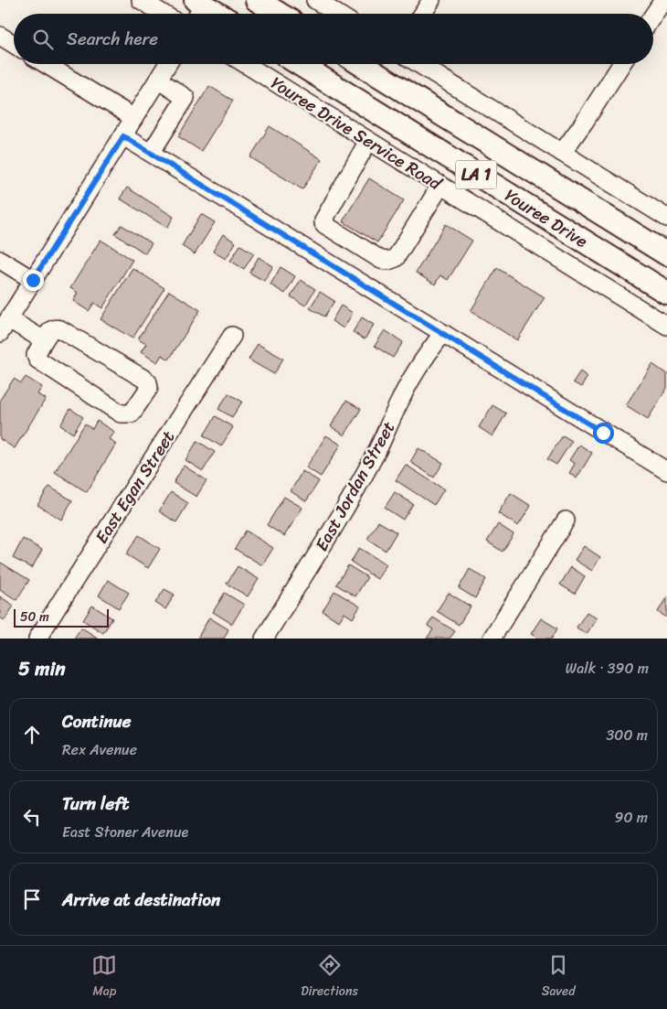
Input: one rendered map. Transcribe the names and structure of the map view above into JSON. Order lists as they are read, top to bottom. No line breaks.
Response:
{"streets":{"main road":["LA 1","Youree Drive"],"street":["Youree Drive Service Road","East Jordan Street","East Egan Street"]},"scale_bar":"50 m","page":{"search":"Search here","scale":"50 m","heading":["5 min","Walk · 390 m"],"list":[["Continue","Rex Avenue","300 m"],["Turn left","East Stoner Avenue","90 m"],"Arrive at destination"],"nav":["Map","Directions","Saved"]}}
